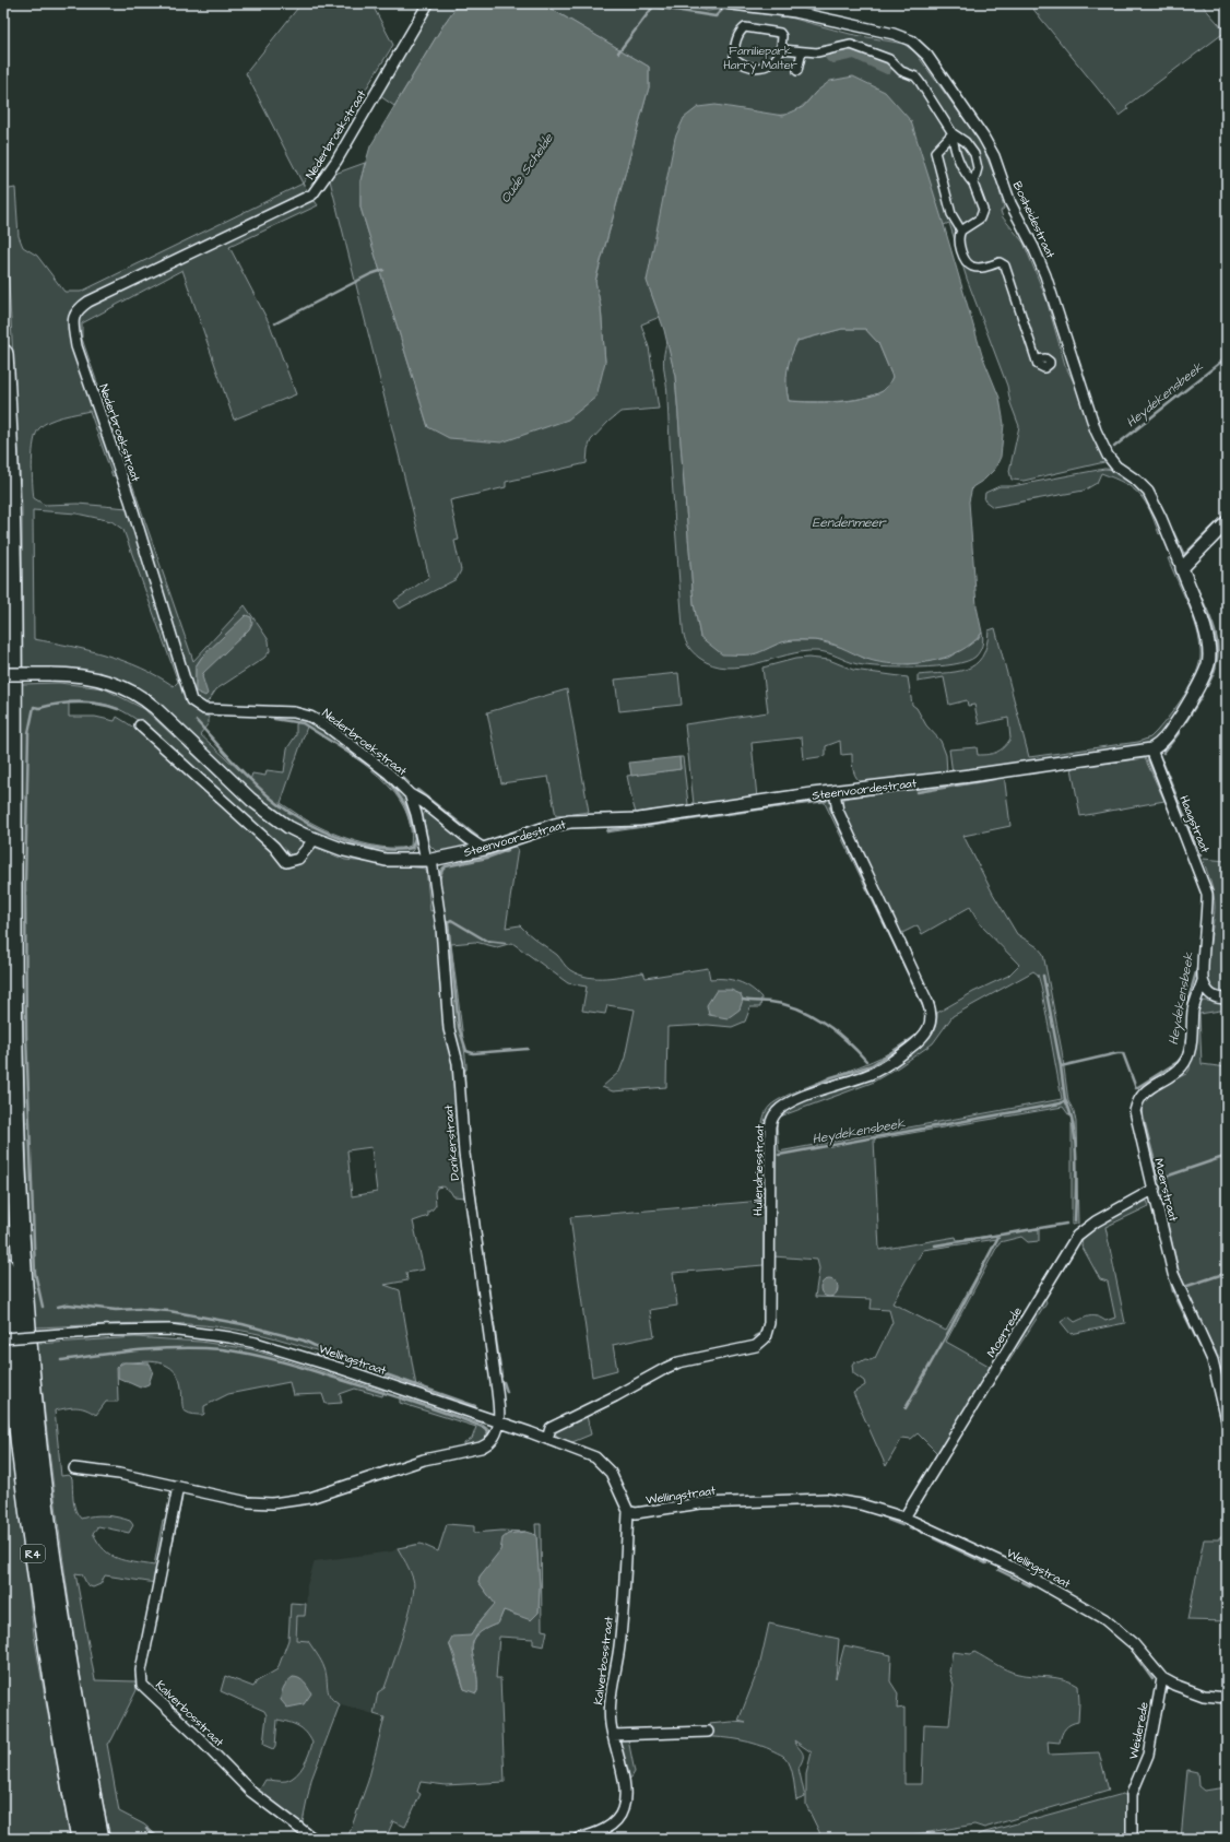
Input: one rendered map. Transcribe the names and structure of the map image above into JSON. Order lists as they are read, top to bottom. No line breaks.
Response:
{"streets":{"highway":["R4"],"street":["Nederbroekstraat","Bosheidestraat","Steenvoordestraat","Haagstraat","Donkerstraat","Hullendriesstraat","Moerstraat","Moerrede","Wellingstraat","Kalverbosstraat","Weiderede"]},"crossings":[["Nederbroekstraat","Steenvoordestraat"],["Nederbroekstraat","Donkerstraat"],["Steenvoordestraat","Haagstraat"],["Steenvoordestraat","Donkerstraat"],["Steenvoordestraat","Hullendriesstraat"],["Haagstraat","Moerstraat"],["Donkerstraat","Wellingstraat"],["Hullendriesstraat","Wellingstraat"],["Moerstraat","Moerrede"],["Moerrede","Wellingstraat"],["Wellingstraat","Kalverbosstraat"],["Wellingstraat","Weiderede"]],"water":["Oude Schelde","Heydekensbeek","Eendenmeer"],"parks":["Familiepark Harry Malter"]}
